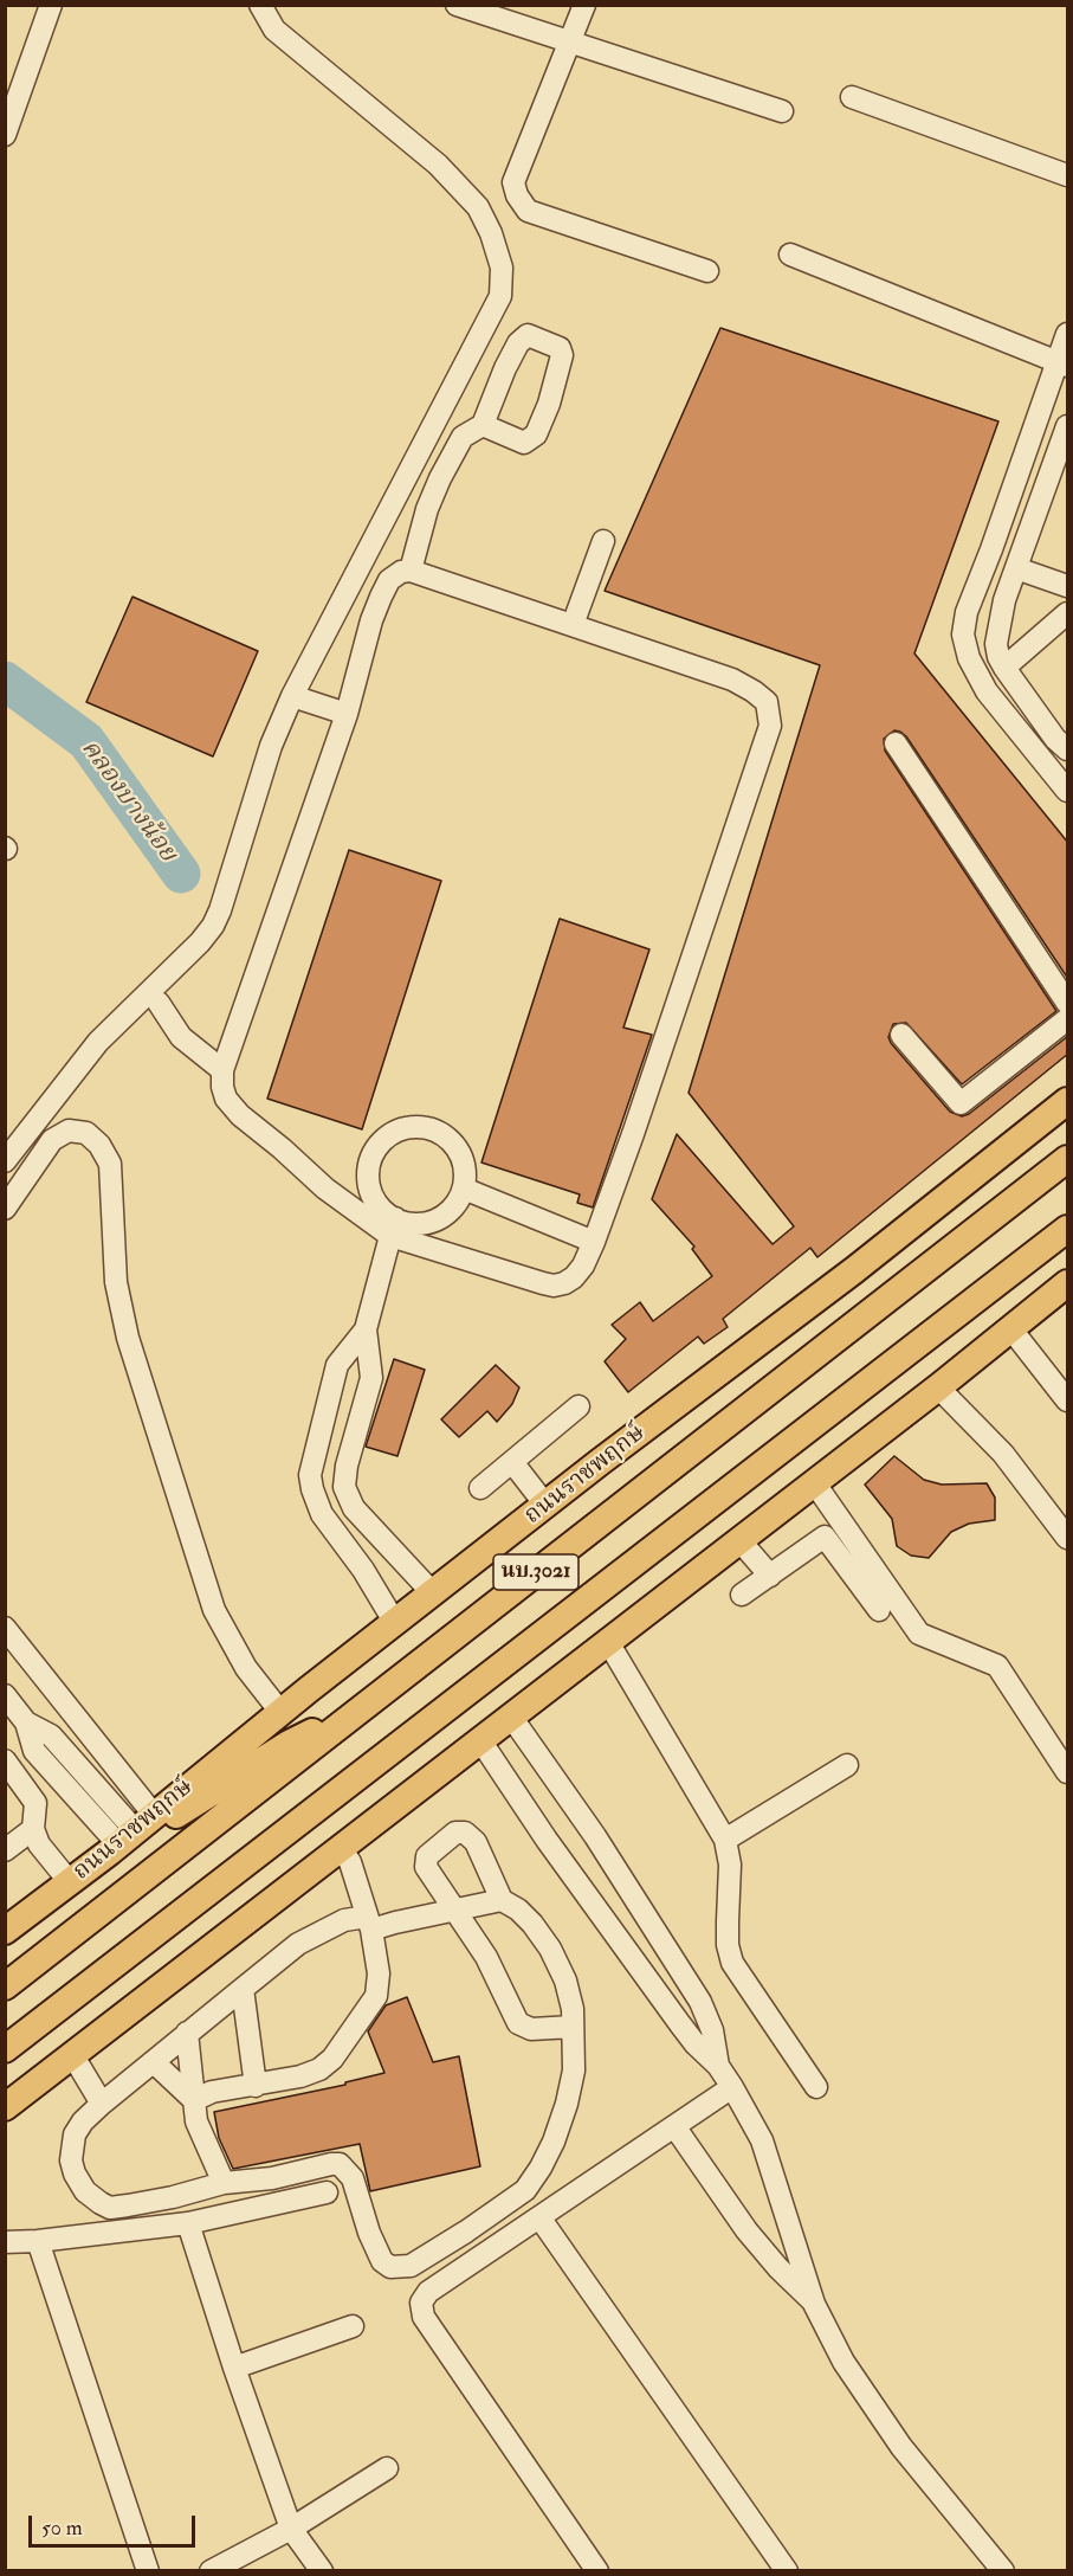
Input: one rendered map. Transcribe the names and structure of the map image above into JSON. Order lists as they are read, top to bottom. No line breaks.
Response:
{"streets":{"main road":["ถนนราชพฤกษ์","นบ.3021"]},"water":["คลองบางน้อย"],"scale_bar":"50 m"}
